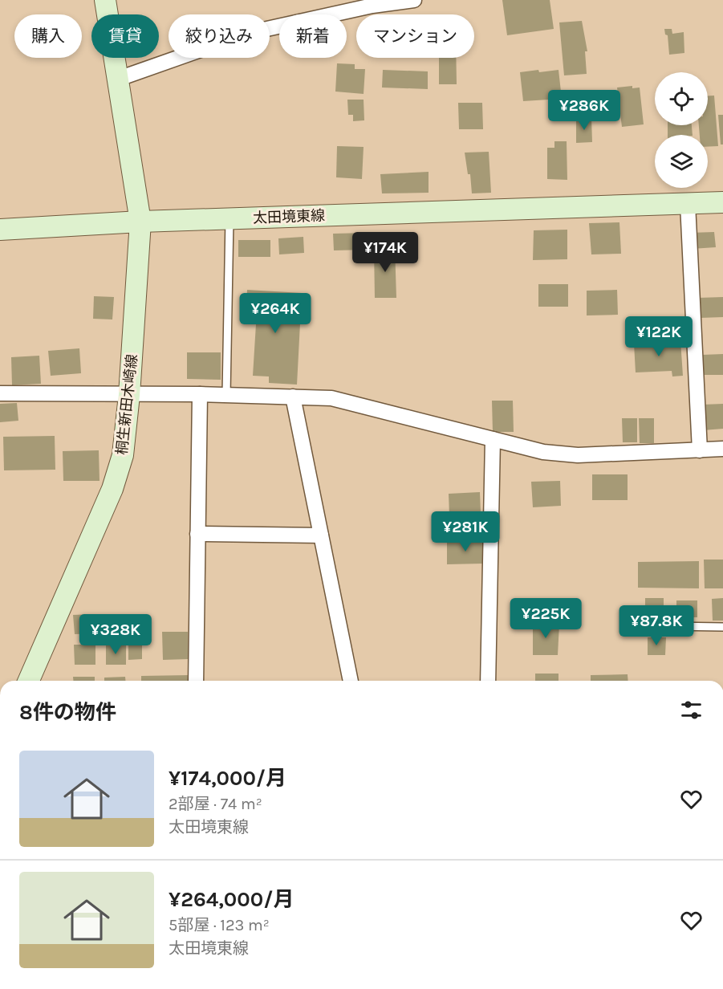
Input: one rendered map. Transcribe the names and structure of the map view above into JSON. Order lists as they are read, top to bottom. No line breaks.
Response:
{"streets":{"main road":["太田境東線","桐生新田木崎線"]},"crossings":[["太田境東線","桐生新田木崎線"]],"page":{"chip":["購入","賃貸","絞り込み","新着","マンション"],"price":["¥286K","¥174K","¥264K","¥122K","¥281K","¥225K","¥87.8K","¥328K"],"heading":"8件の物件","list":[{"name":"¥174,000/月","note":"2部屋 · 74 m² · 太田境東線"},{"name":"¥264,000/月","note":"5部屋 · 123 m² · 太田境東線"}]}}
